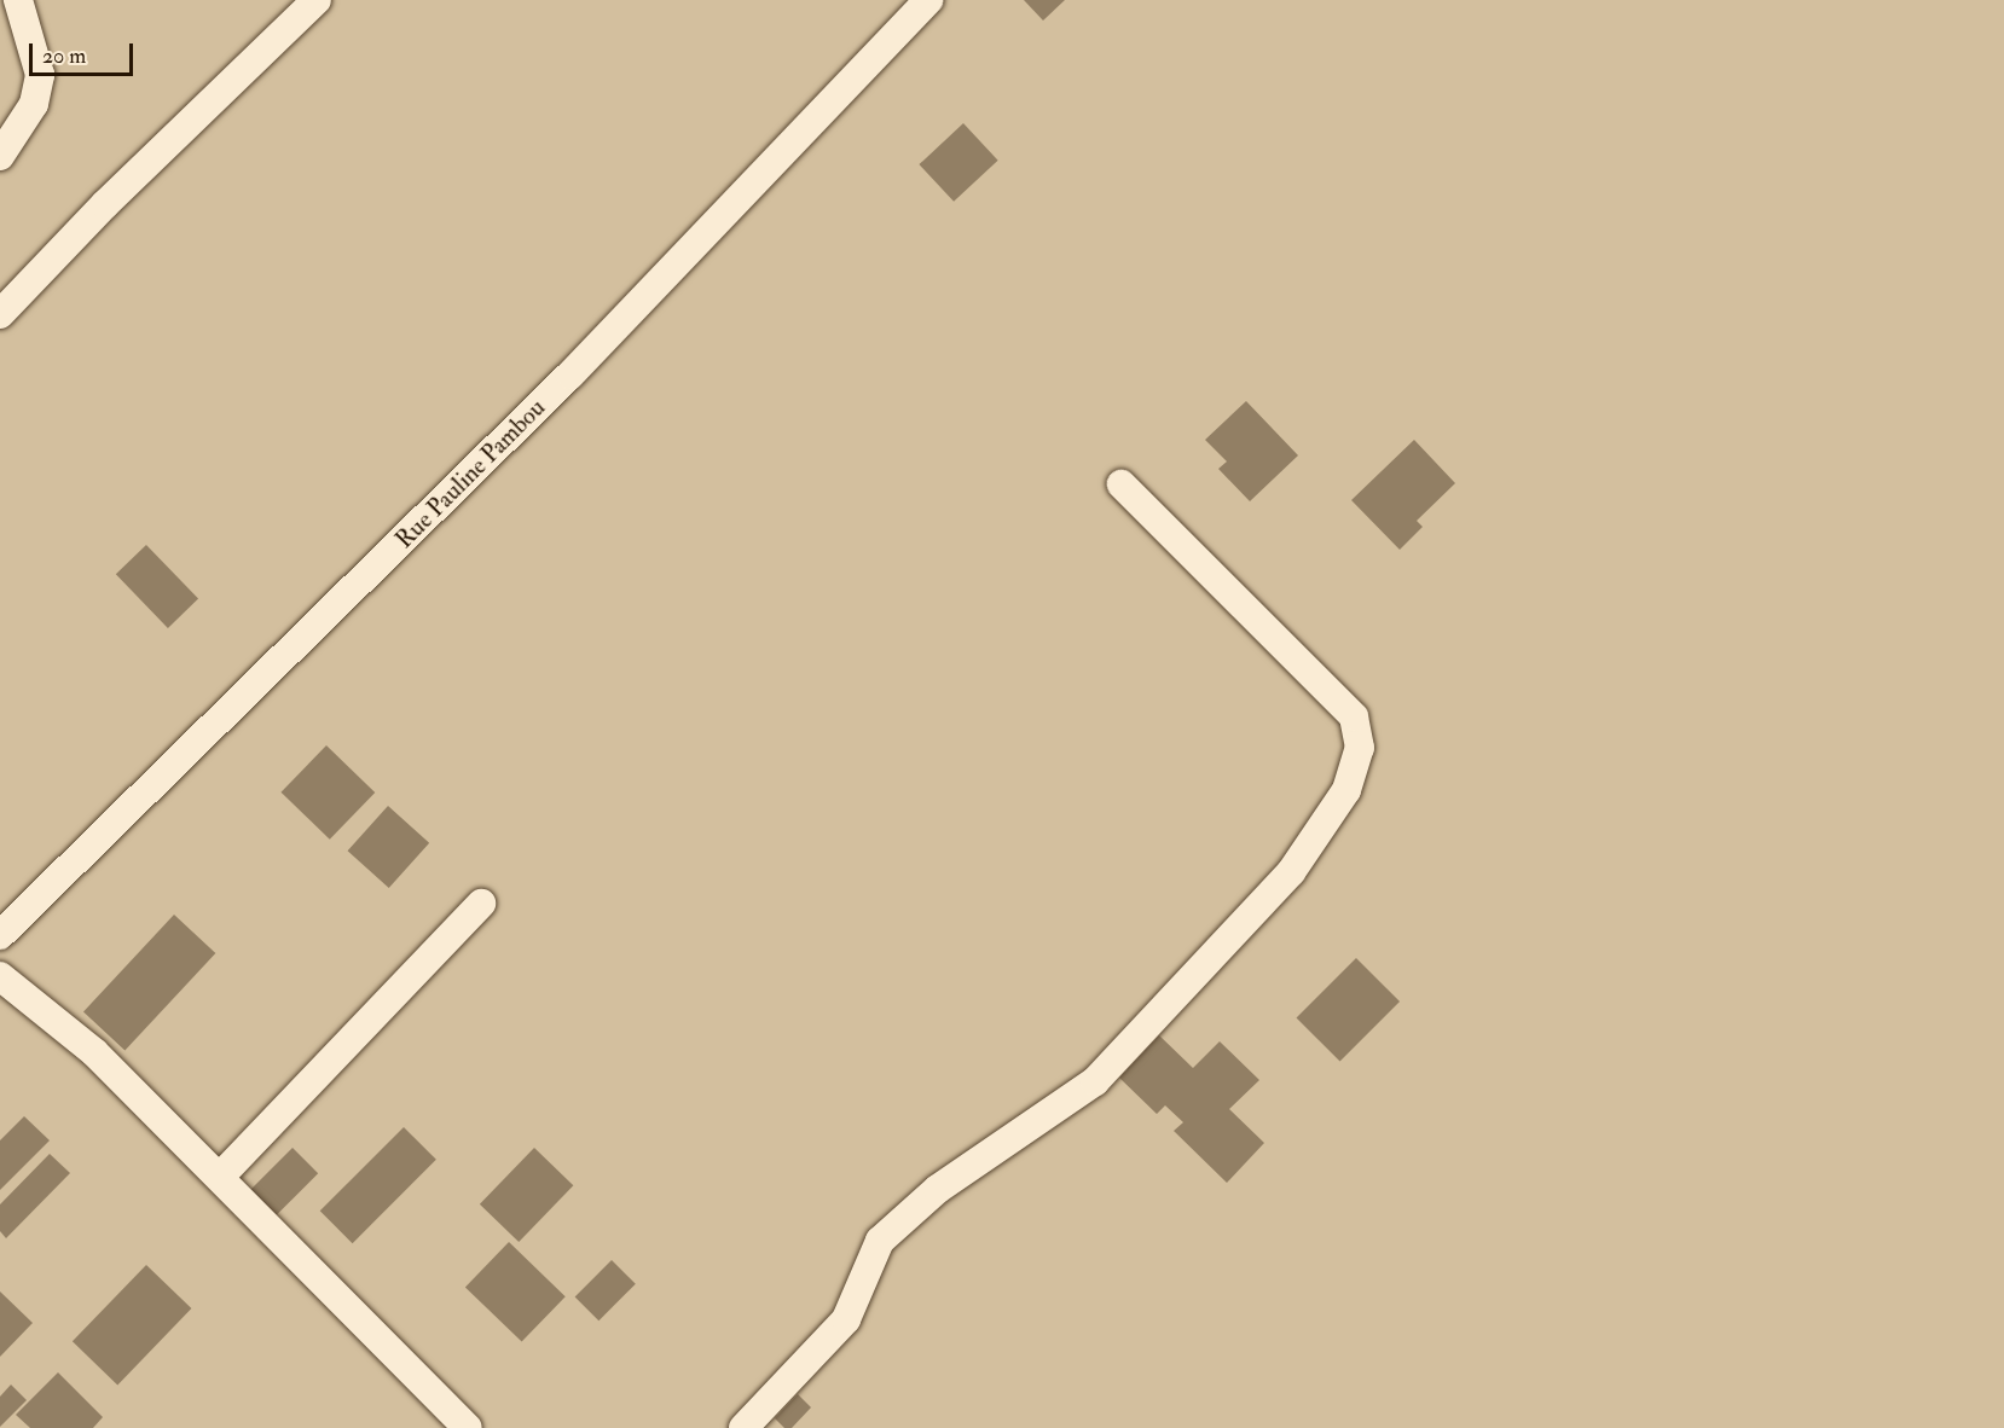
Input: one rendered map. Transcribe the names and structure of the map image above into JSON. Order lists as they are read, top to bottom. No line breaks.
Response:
{"streets":{"street":["Rue Pauline Pambou"]},"scale_bar":"20 m"}
